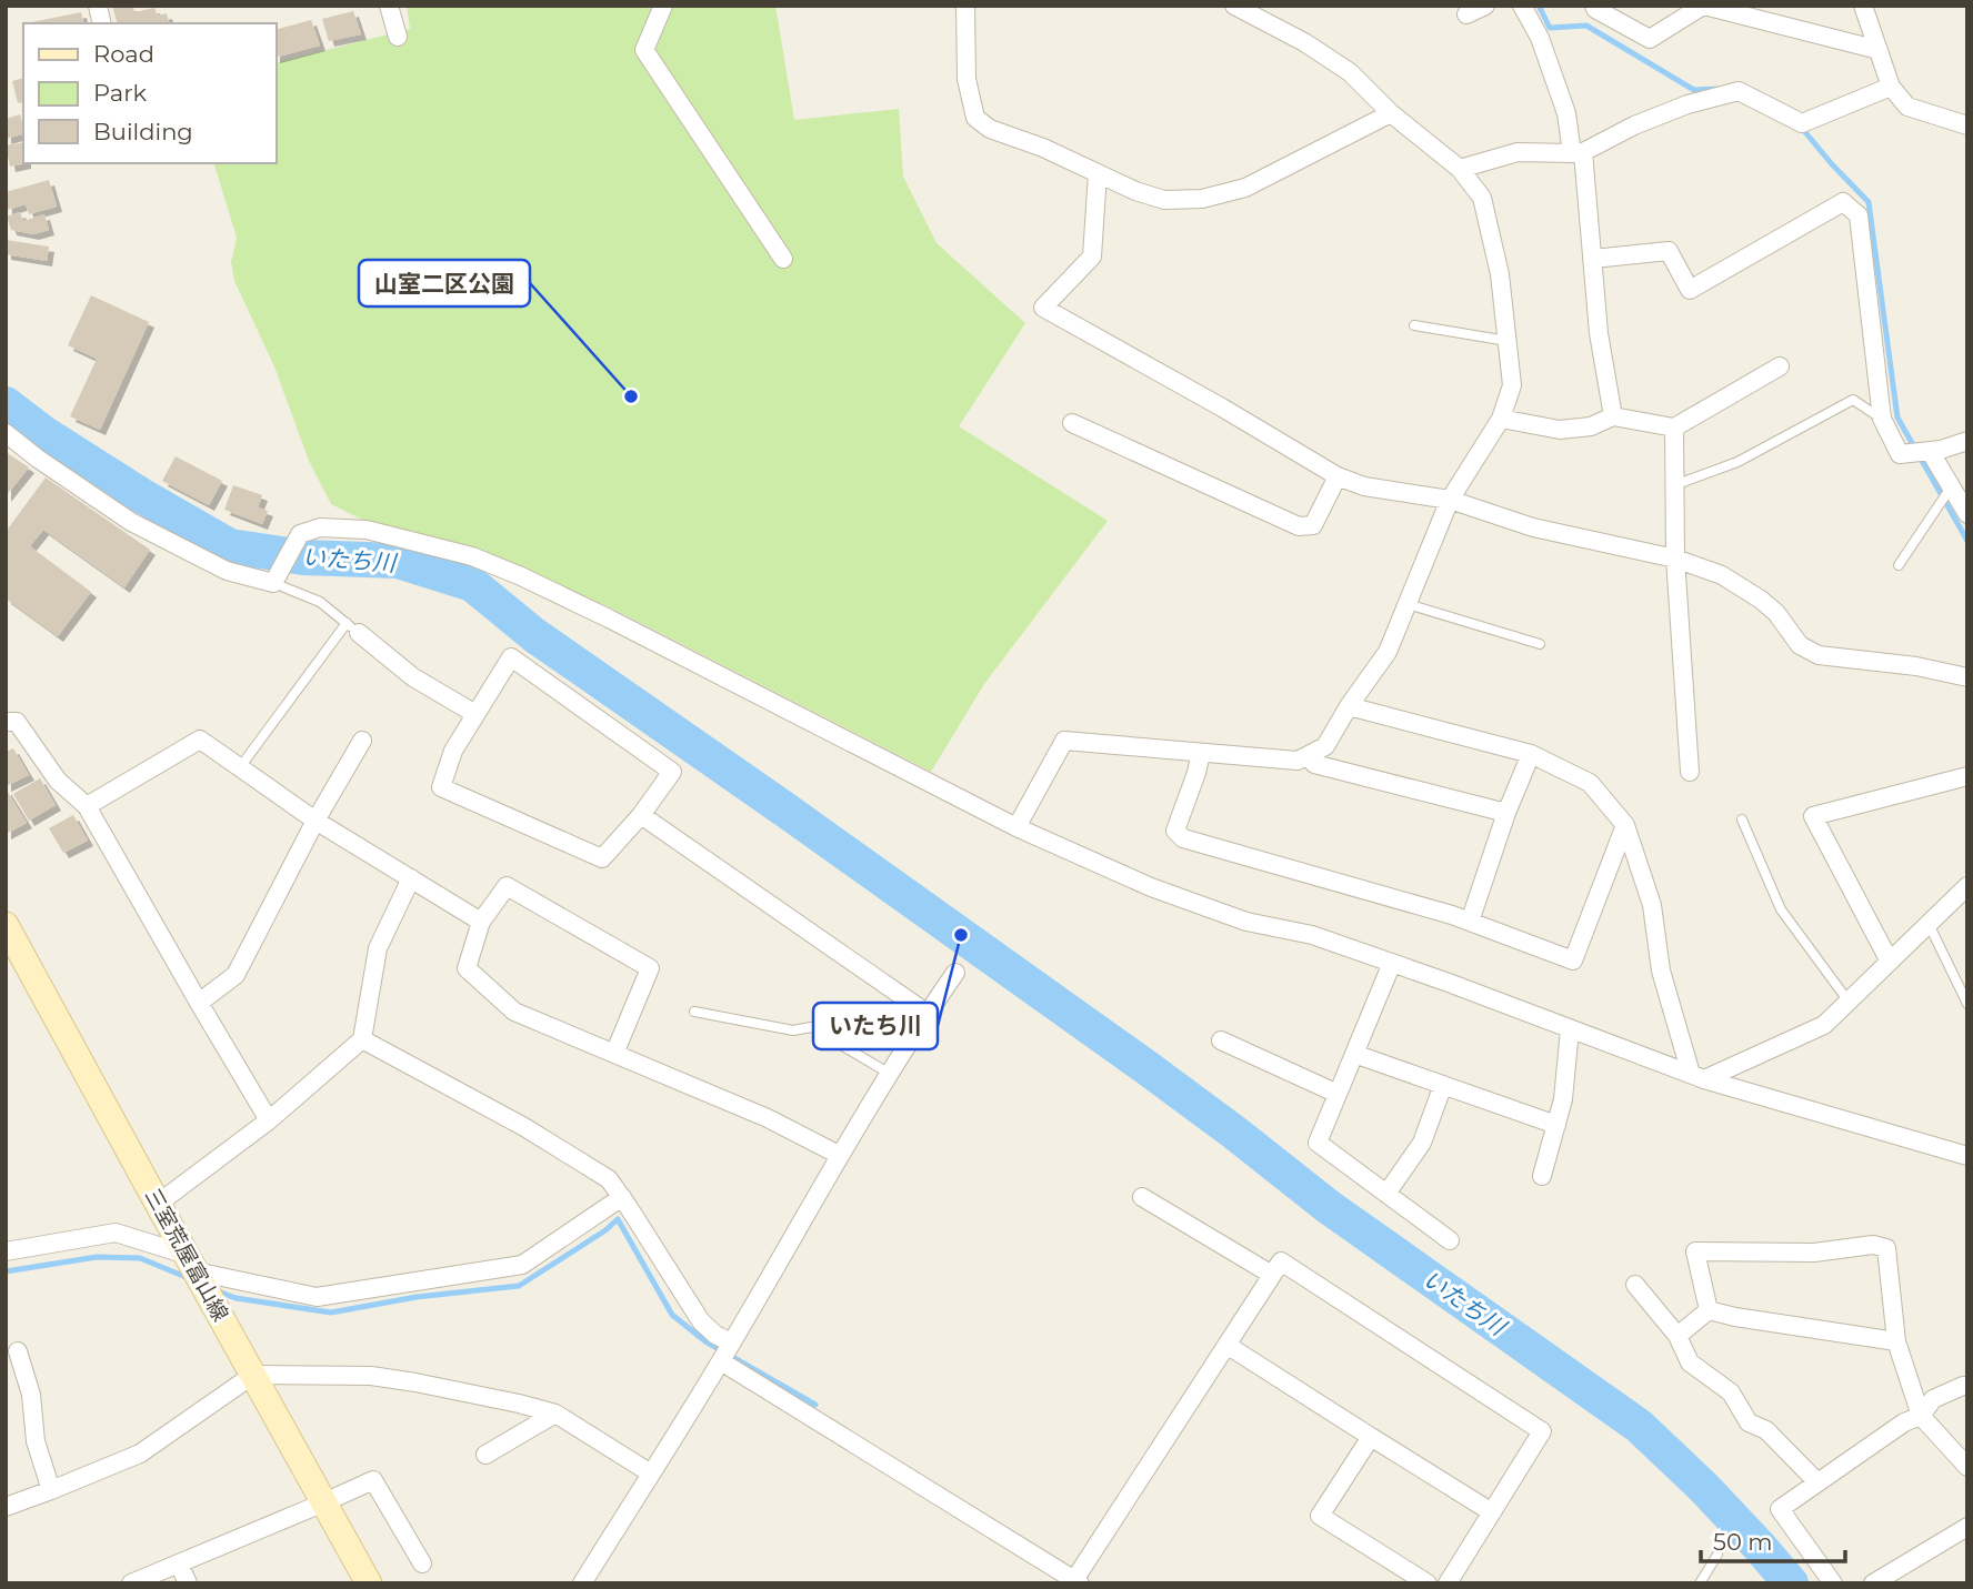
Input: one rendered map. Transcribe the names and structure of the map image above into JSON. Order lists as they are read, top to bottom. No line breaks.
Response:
{"streets":{"main road":["三室荒屋富山線"]},"water":["いたち川"],"places":["山室二区公園","いたち川"],"legend":["Road","Park","Building"],"scale_bar":"50 m"}
